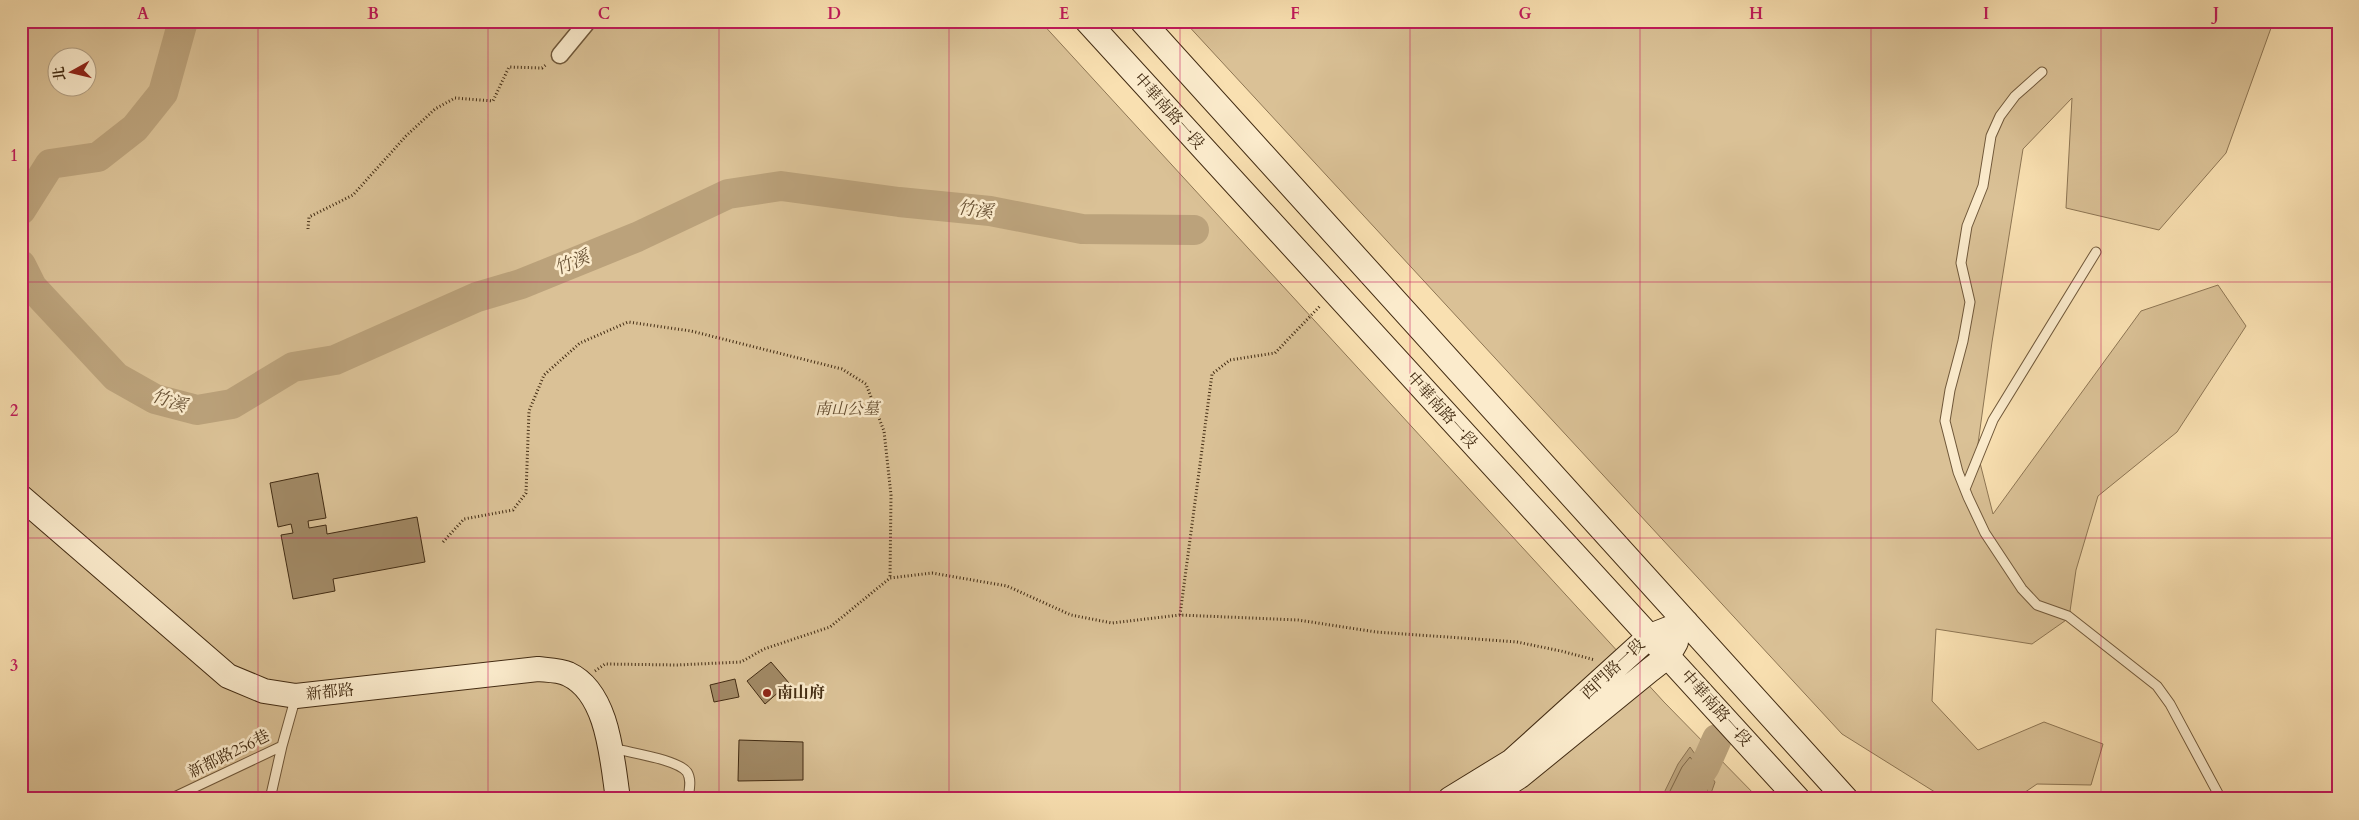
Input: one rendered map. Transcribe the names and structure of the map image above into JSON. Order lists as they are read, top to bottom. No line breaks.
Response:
{"streets":{"street":["中華南路一段","西門路一段","新都路"],"lane":["新都路256巷"]},"crossings":[["中華南路一段","西門路一段"],["新都路","新都路256巷"]],"water":["竹溪"],"parks":["南山公墓"],"places":["南山府"],"north":"left","grid":{"columns":["A","B","C","D","E","F","G","H","I","J"],"rows":["1","2","3"]}}
